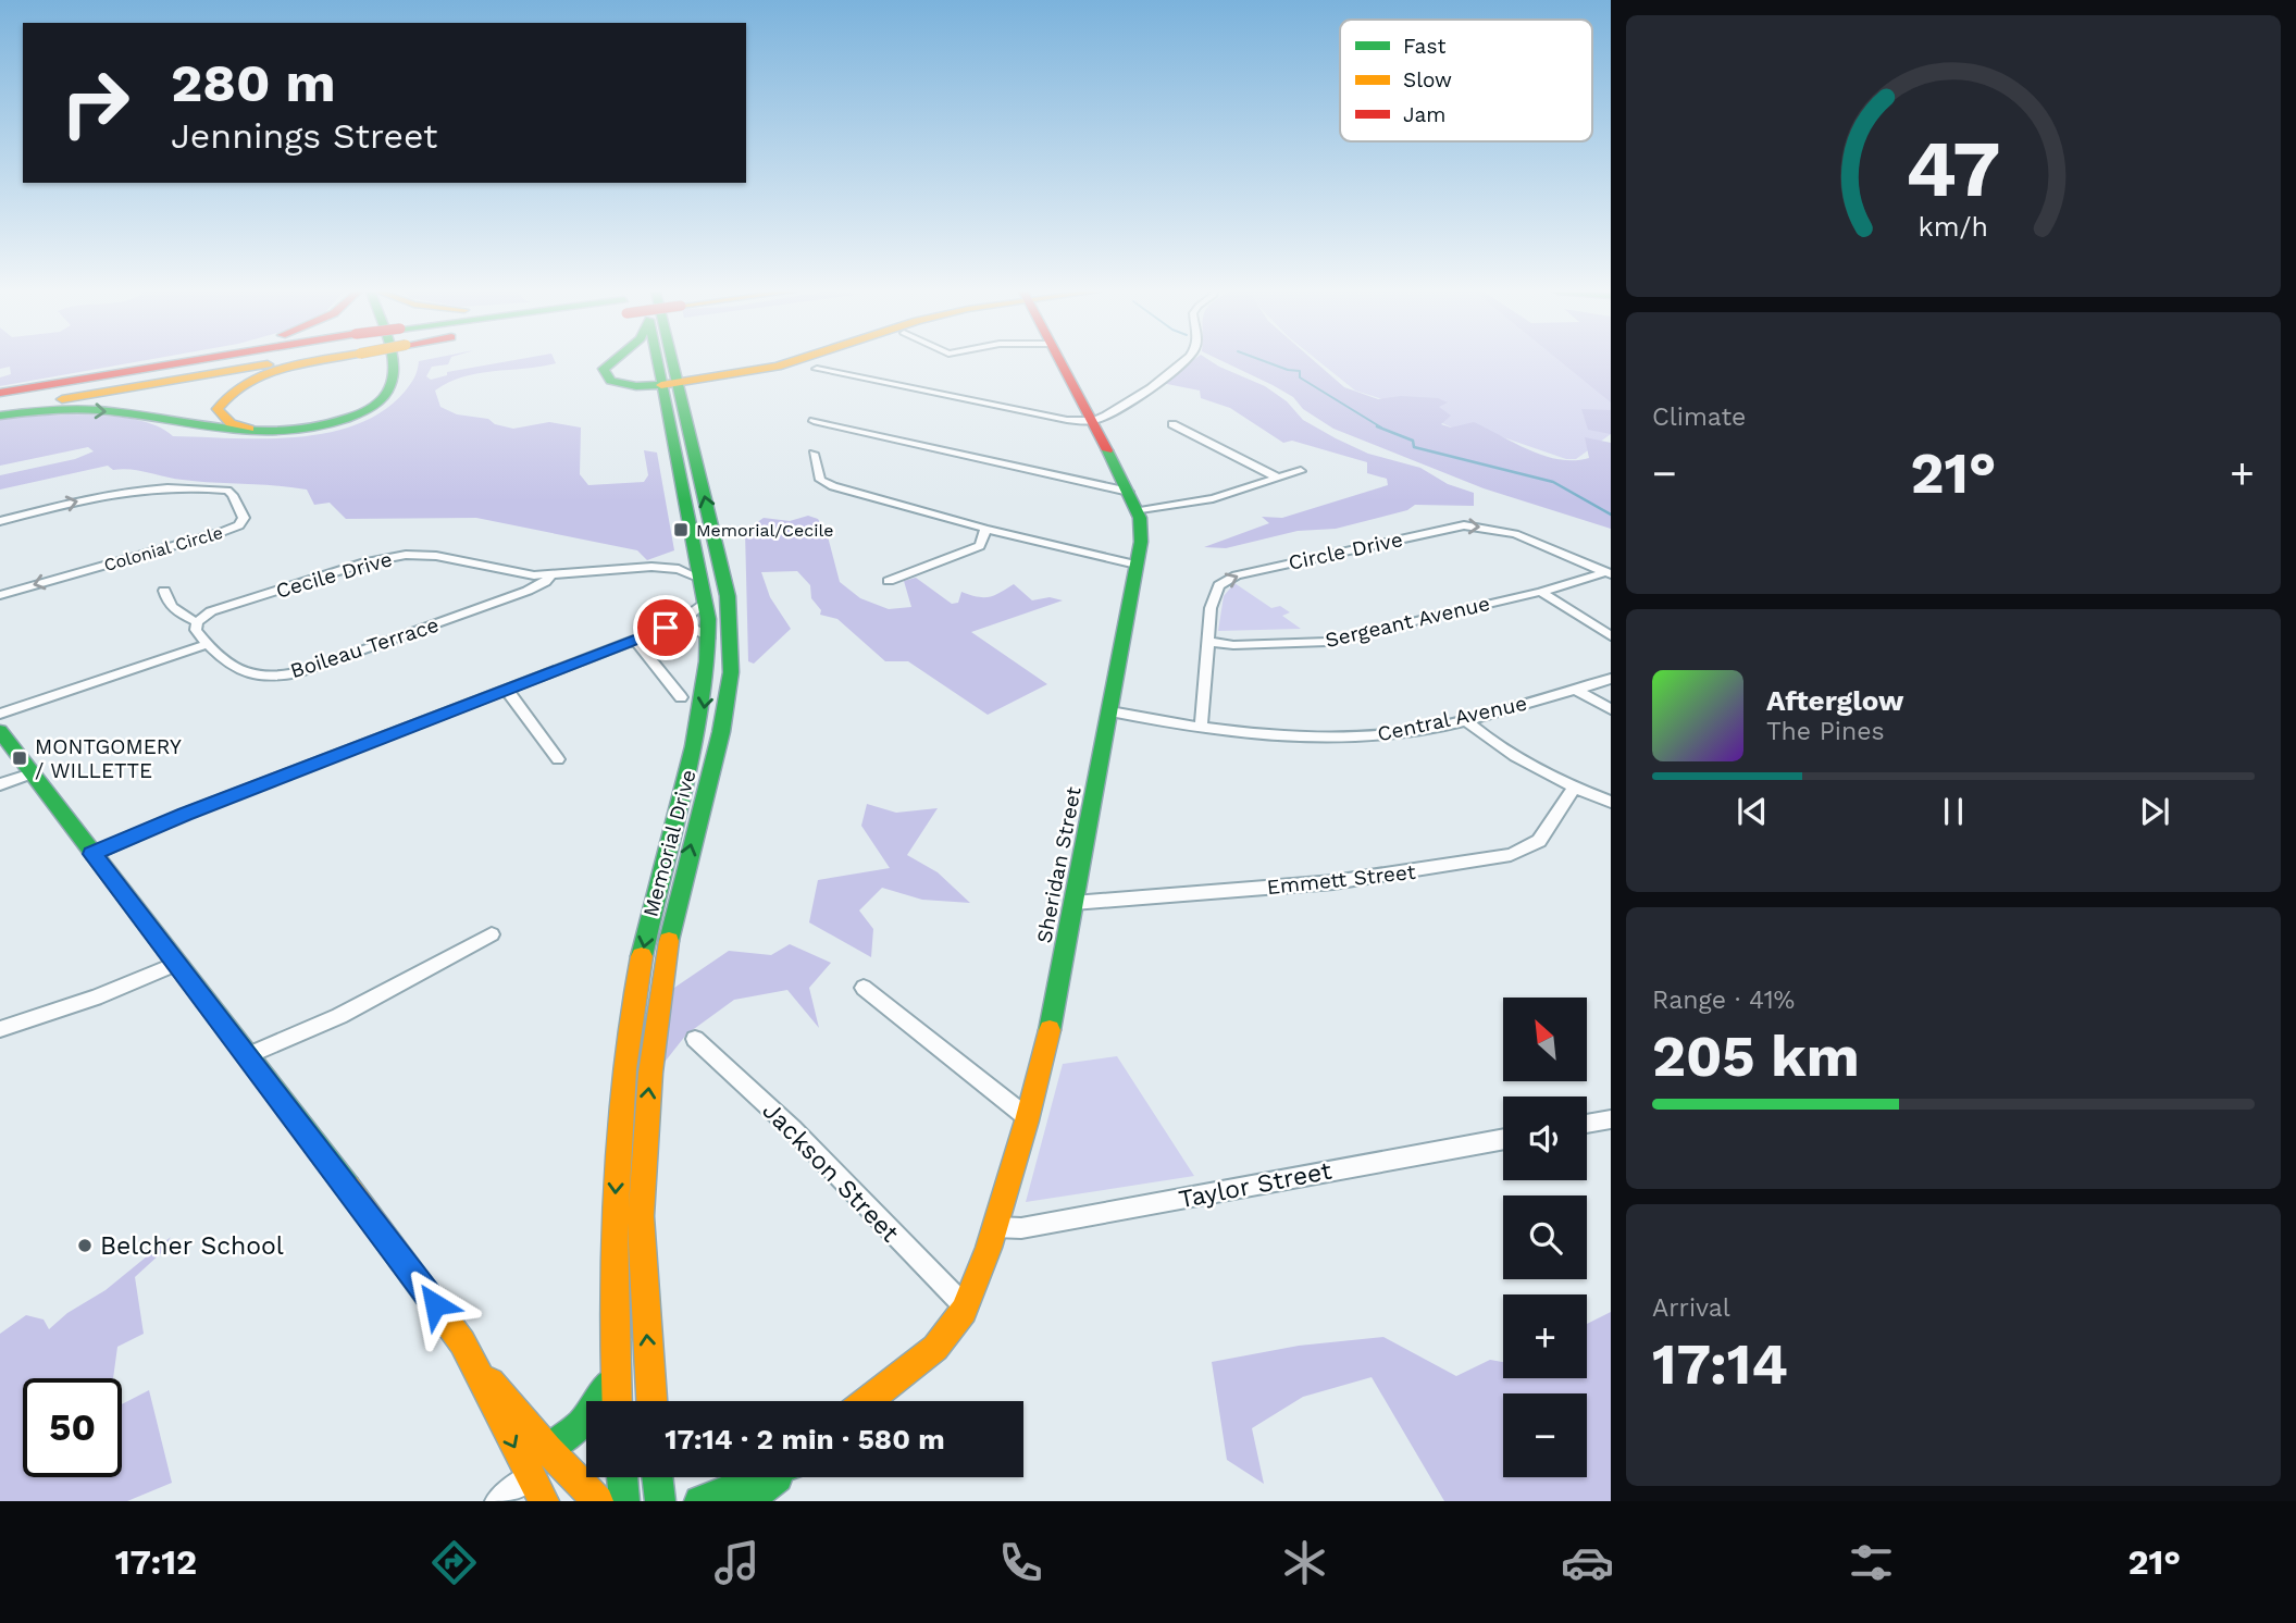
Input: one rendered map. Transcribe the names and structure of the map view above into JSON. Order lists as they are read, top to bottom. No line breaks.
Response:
{"streets":{"main road":["Memorial Drive","Sheridan Street"],"street":["Colonial Circle","Circle Drive","Cecile Drive","Sergeant Avenue","Boileau Terrace","Central Avenue","Emmett Street","Jackson Street","Taylor Street"]},"crossings":[["Circle Drive","Sergeant Avenue"],["Circle Drive","Central Avenue"],["Cecile Drive","Boileau Terrace"],["Cecile Drive","Memorial Drive"],["Central Avenue","Sheridan Street"],["Sheridan Street","Emmett Street"],["Sheridan Street","Jackson Street"],["Sheridan Street","Taylor Street"]],"places":{"transit":["Memorial/Cecile","MONTGOMERY / WILLETTE"],"other":["Belcher School"]},"legend":["Fast","Slow","Jam"],"north":"top left","page":{"turn":["280 m","Jennings Street"],"tile":["Climate",["Range · 41%","205 km"],["Arrival","17:14"]],"heat":["−","21°","+"],"song":["Afterglow","The Pines"],"map_buttons":["+","−"],"limit":"50","trip":"17:14 · 2 min · 580 m","tabs":["17:12","21°"],"gauge":["47","km/h"]}}
